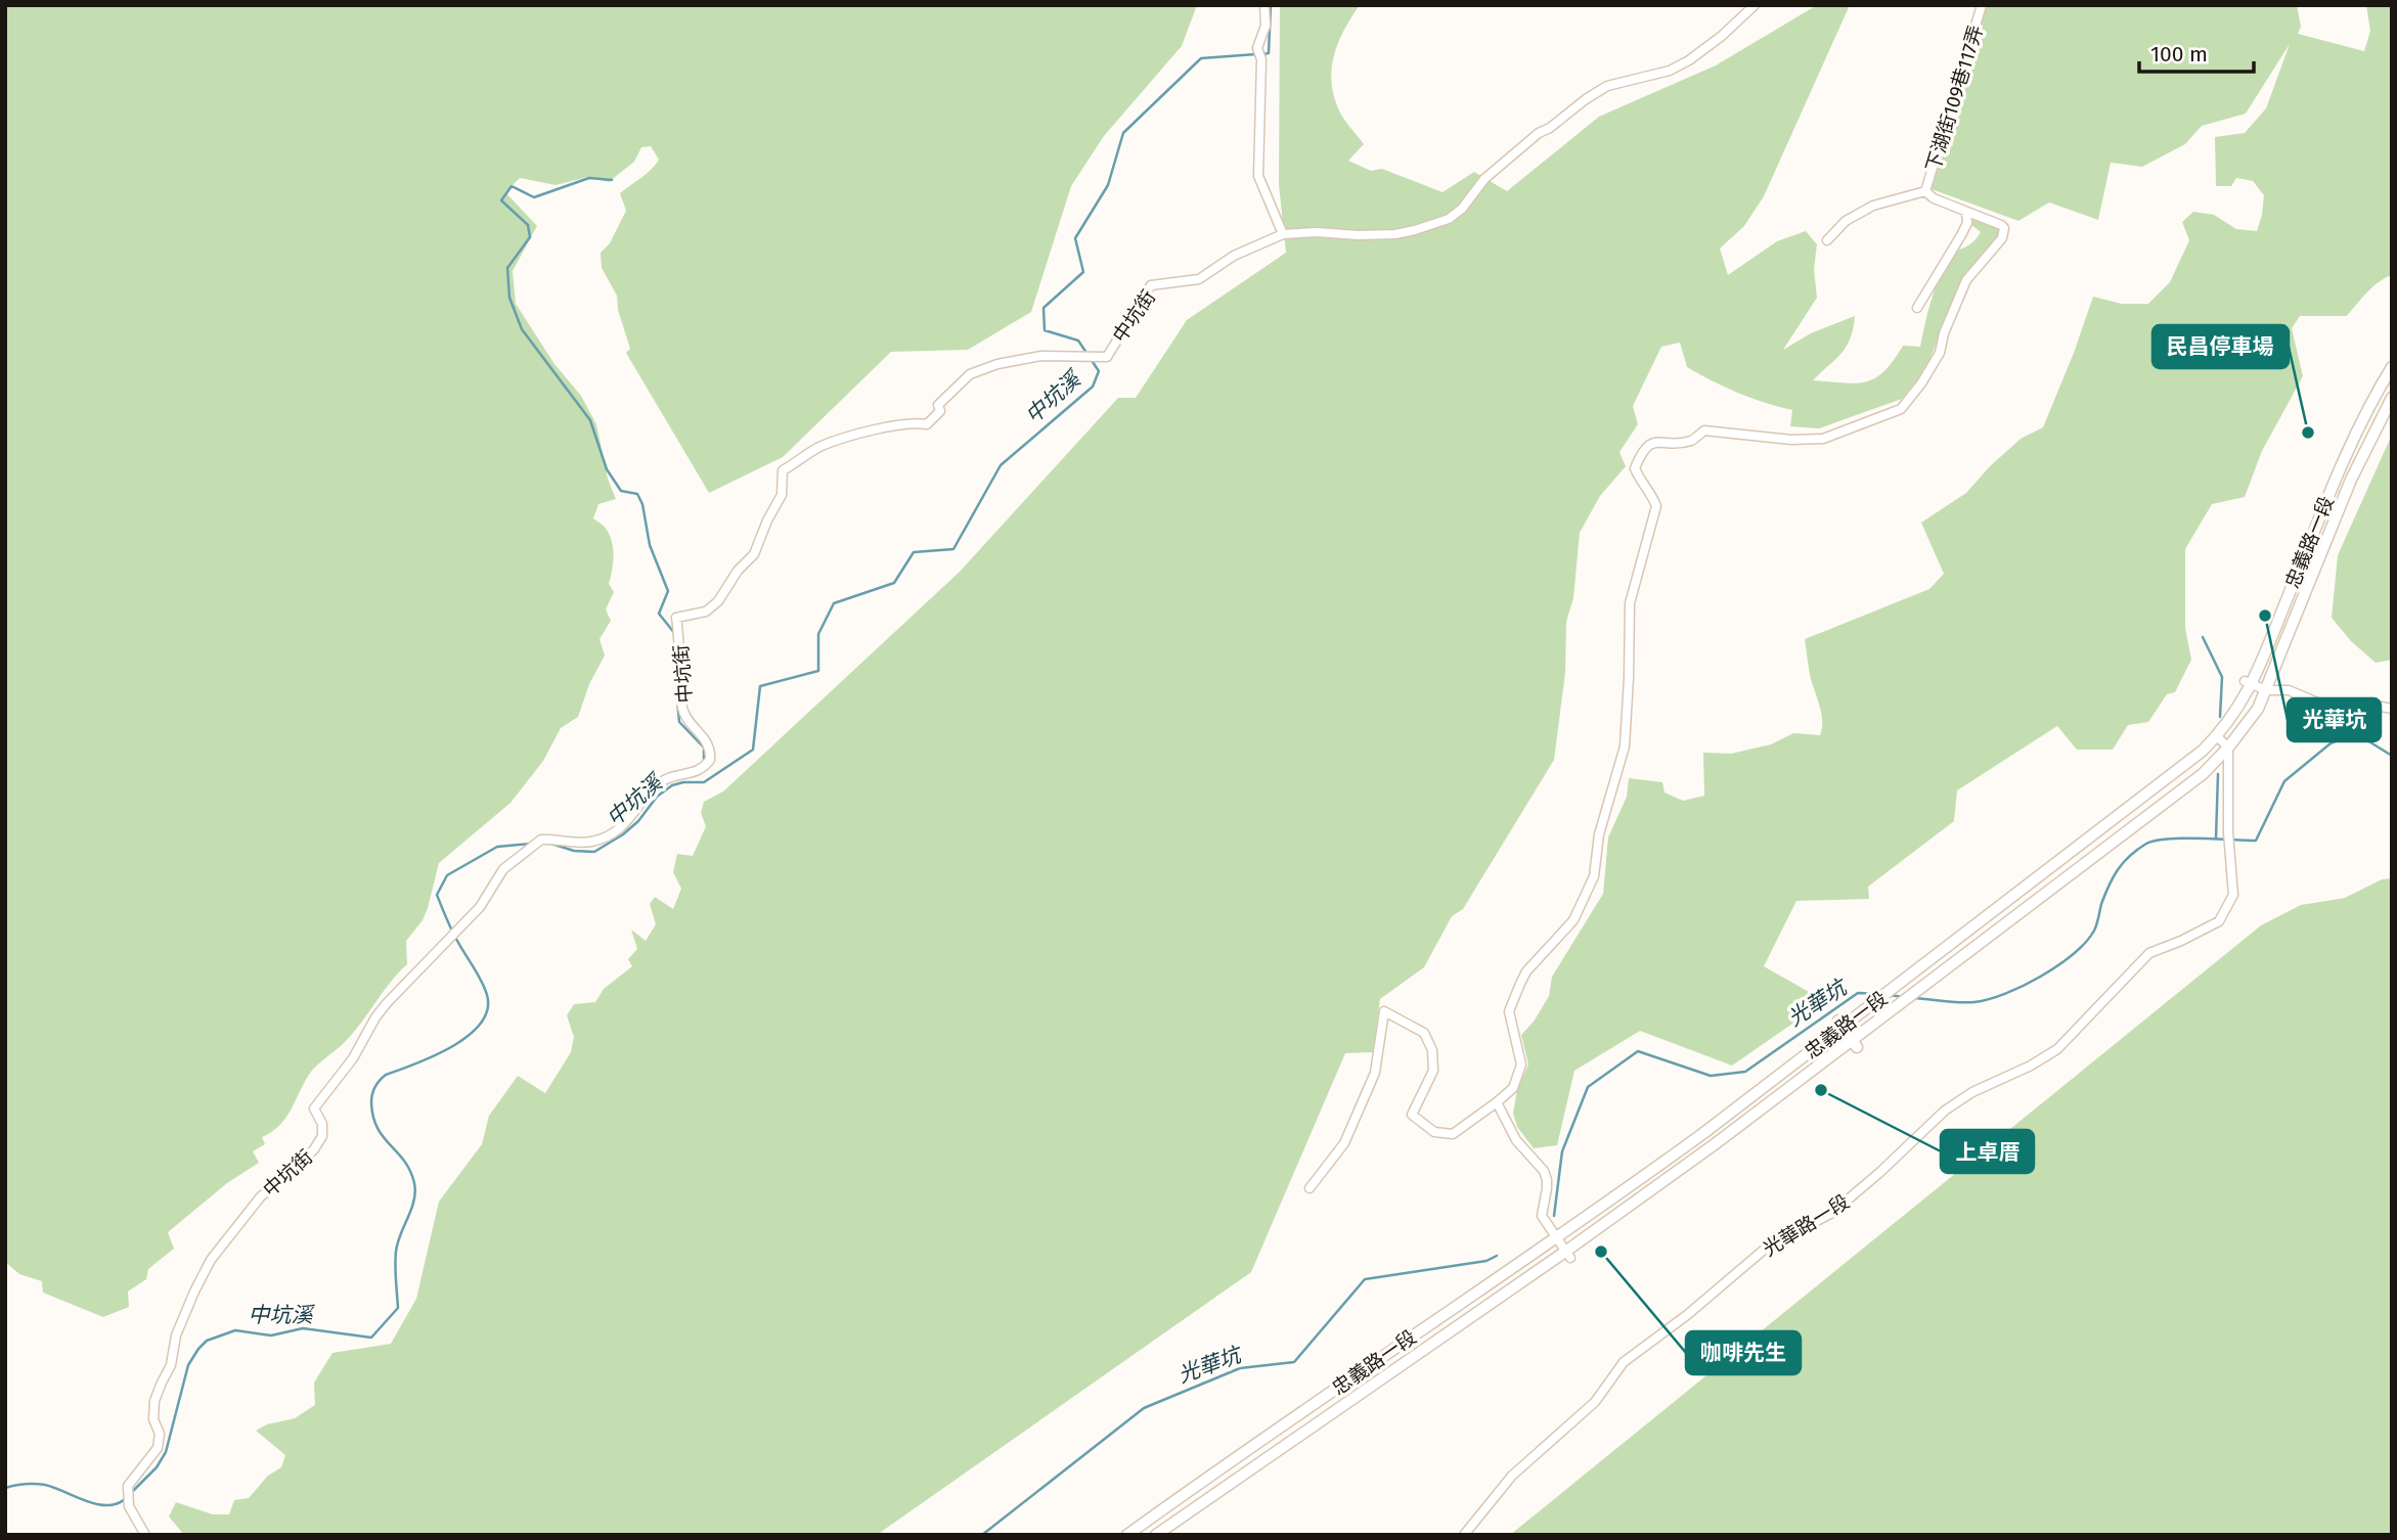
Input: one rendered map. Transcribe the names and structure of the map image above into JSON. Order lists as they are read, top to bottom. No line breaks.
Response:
{"streets":{"main road":["忠義路一段"],"street":["下湖街109巷117弄","中坑街","光華路一段"]},"crossings":[["忠義路一段","光華路一段"]],"water":["中坑溪","光華坑"],"places":["民昌停車場","光華坑","上卓厝","咖啡先生"],"scale_bar":"100 m"}
